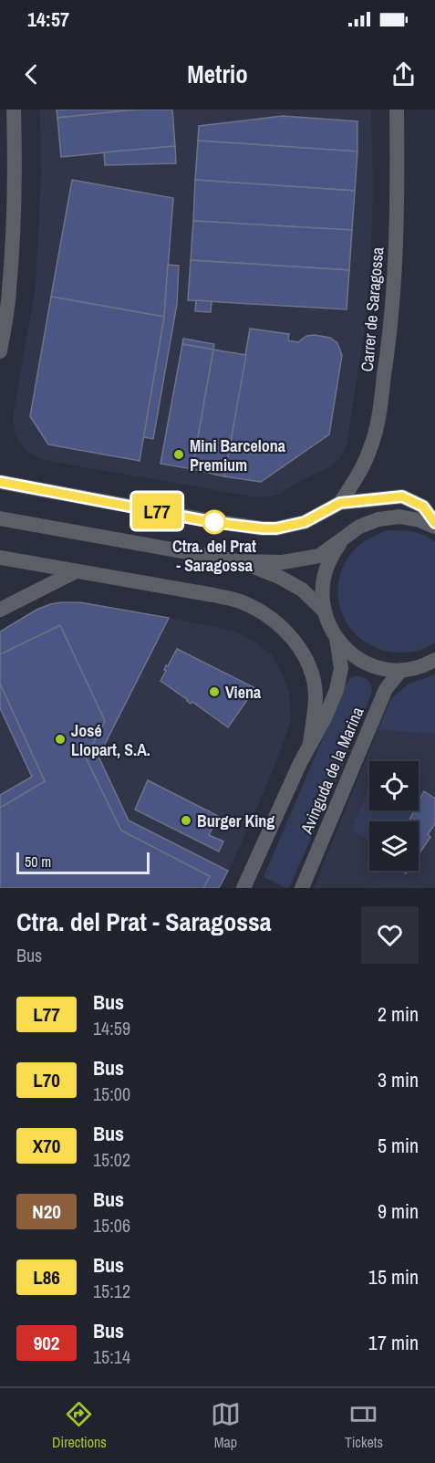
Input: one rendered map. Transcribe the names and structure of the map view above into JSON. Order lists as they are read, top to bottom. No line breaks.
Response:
{"streets":{"street":["Carrer de Saragossa","Avinguda de la Marina"]},"places":["Mini Barcelona Premium","Ctra. del Prat - Saragossa","Viena","José Llopart, S.A.","Burger King"],"lines":["bus line L77"],"scale_bar":"50 m","page":{"status":"14:57","header":"Metrio","on_map":"L77","scale":"50 m","heading":["Ctra. del Prat - Saragossa","Bus"],"list":[{"mark":"L77","name":"Bus","note":"14:59","value":"2 min"},{"mark":"L70","name":"Bus","note":"15:00","value":"3 min"},{"mark":"X70","name":"Bus","note":"15:02","value":"5 min"},{"mark":"N20","name":"Bus","note":"15:06","value":"9 min"},{"mark":"L86","name":"Bus","note":"15:12","value":"15 min"},{"mark":"902","name":"Bus","note":"15:14","value":"17 min"}],"tabs":["Directions","Map","Tickets"]}}
